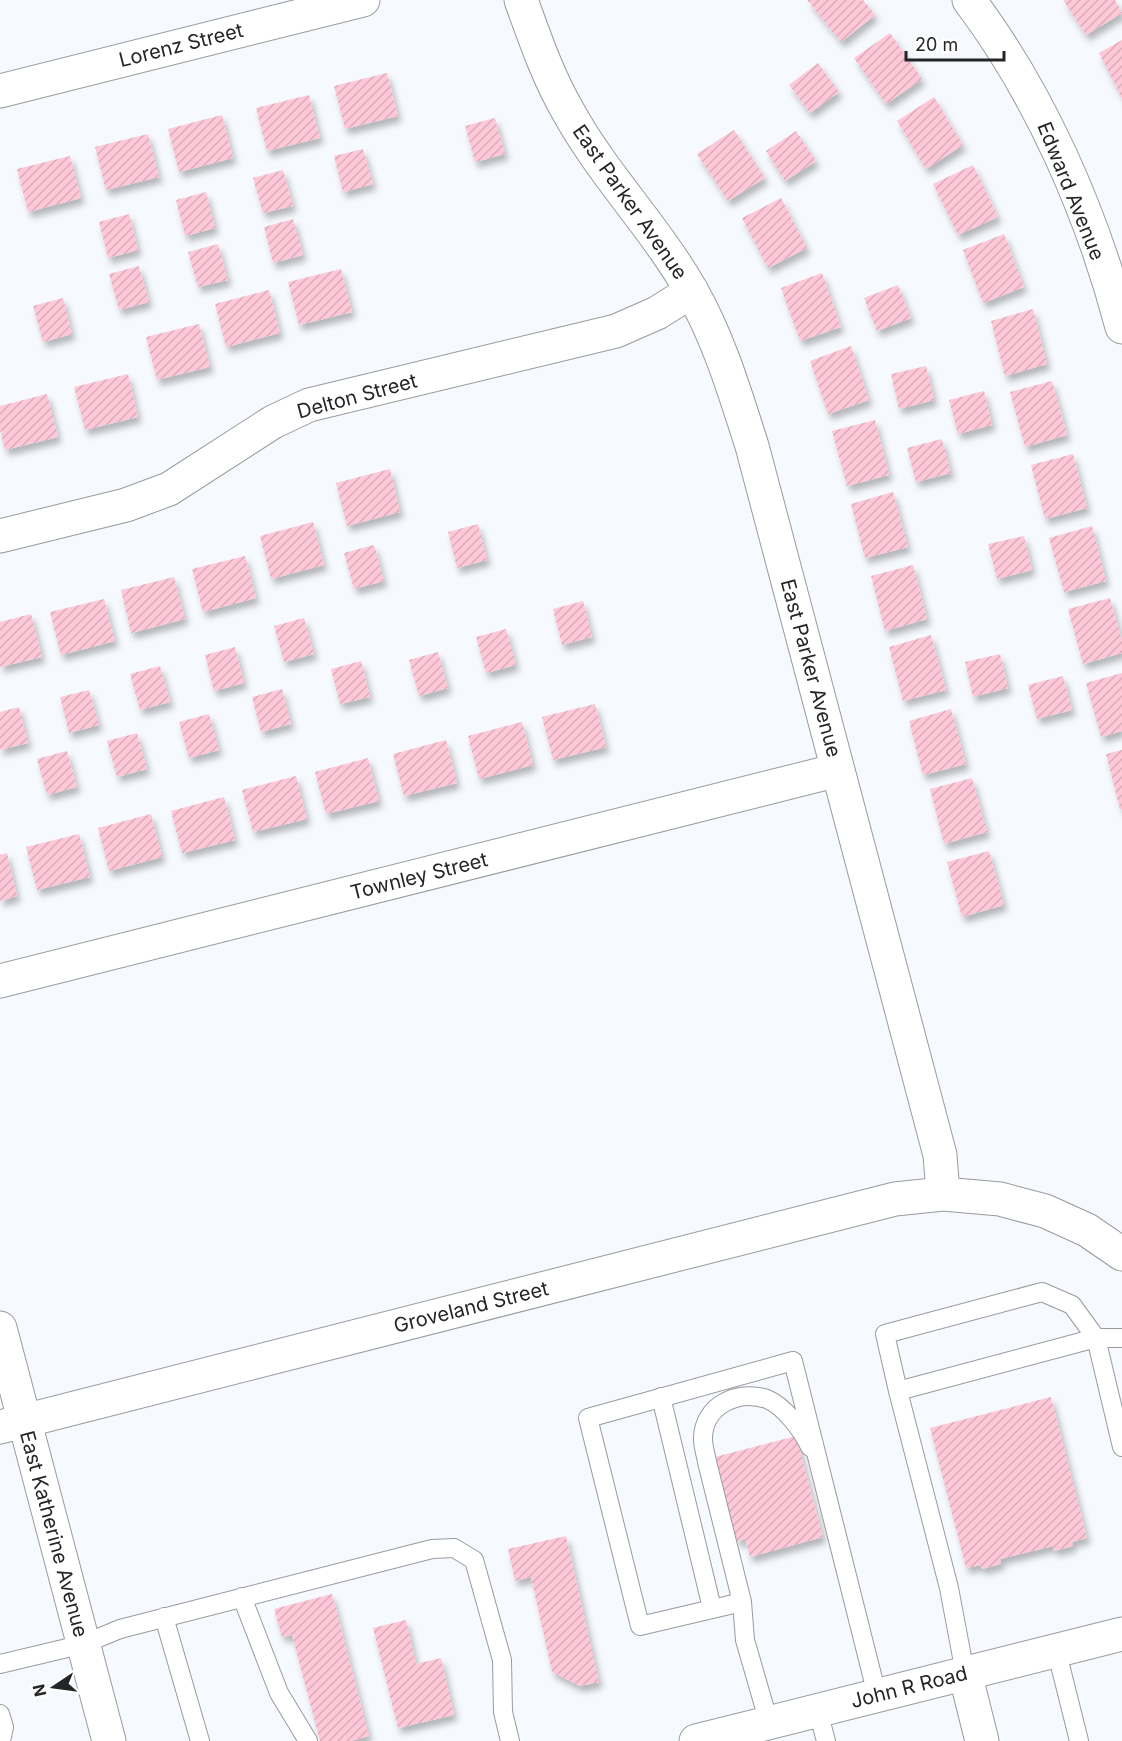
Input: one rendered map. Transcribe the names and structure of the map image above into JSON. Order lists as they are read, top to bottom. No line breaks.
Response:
{"streets":{"street":["Lorenz Street","Edward Avenue","East Parker Avenue","Delton Street","Townley Street","Groveland Street","East Katherine Avenue","John R Road"]},"crossings":[["East Parker Avenue","Delton Street"],["East Parker Avenue","Townley Street"],["East Parker Avenue","Groveland Street"],["Groveland Street","East Katherine Avenue"]],"scale_bar":"20 m","north":"left"}
